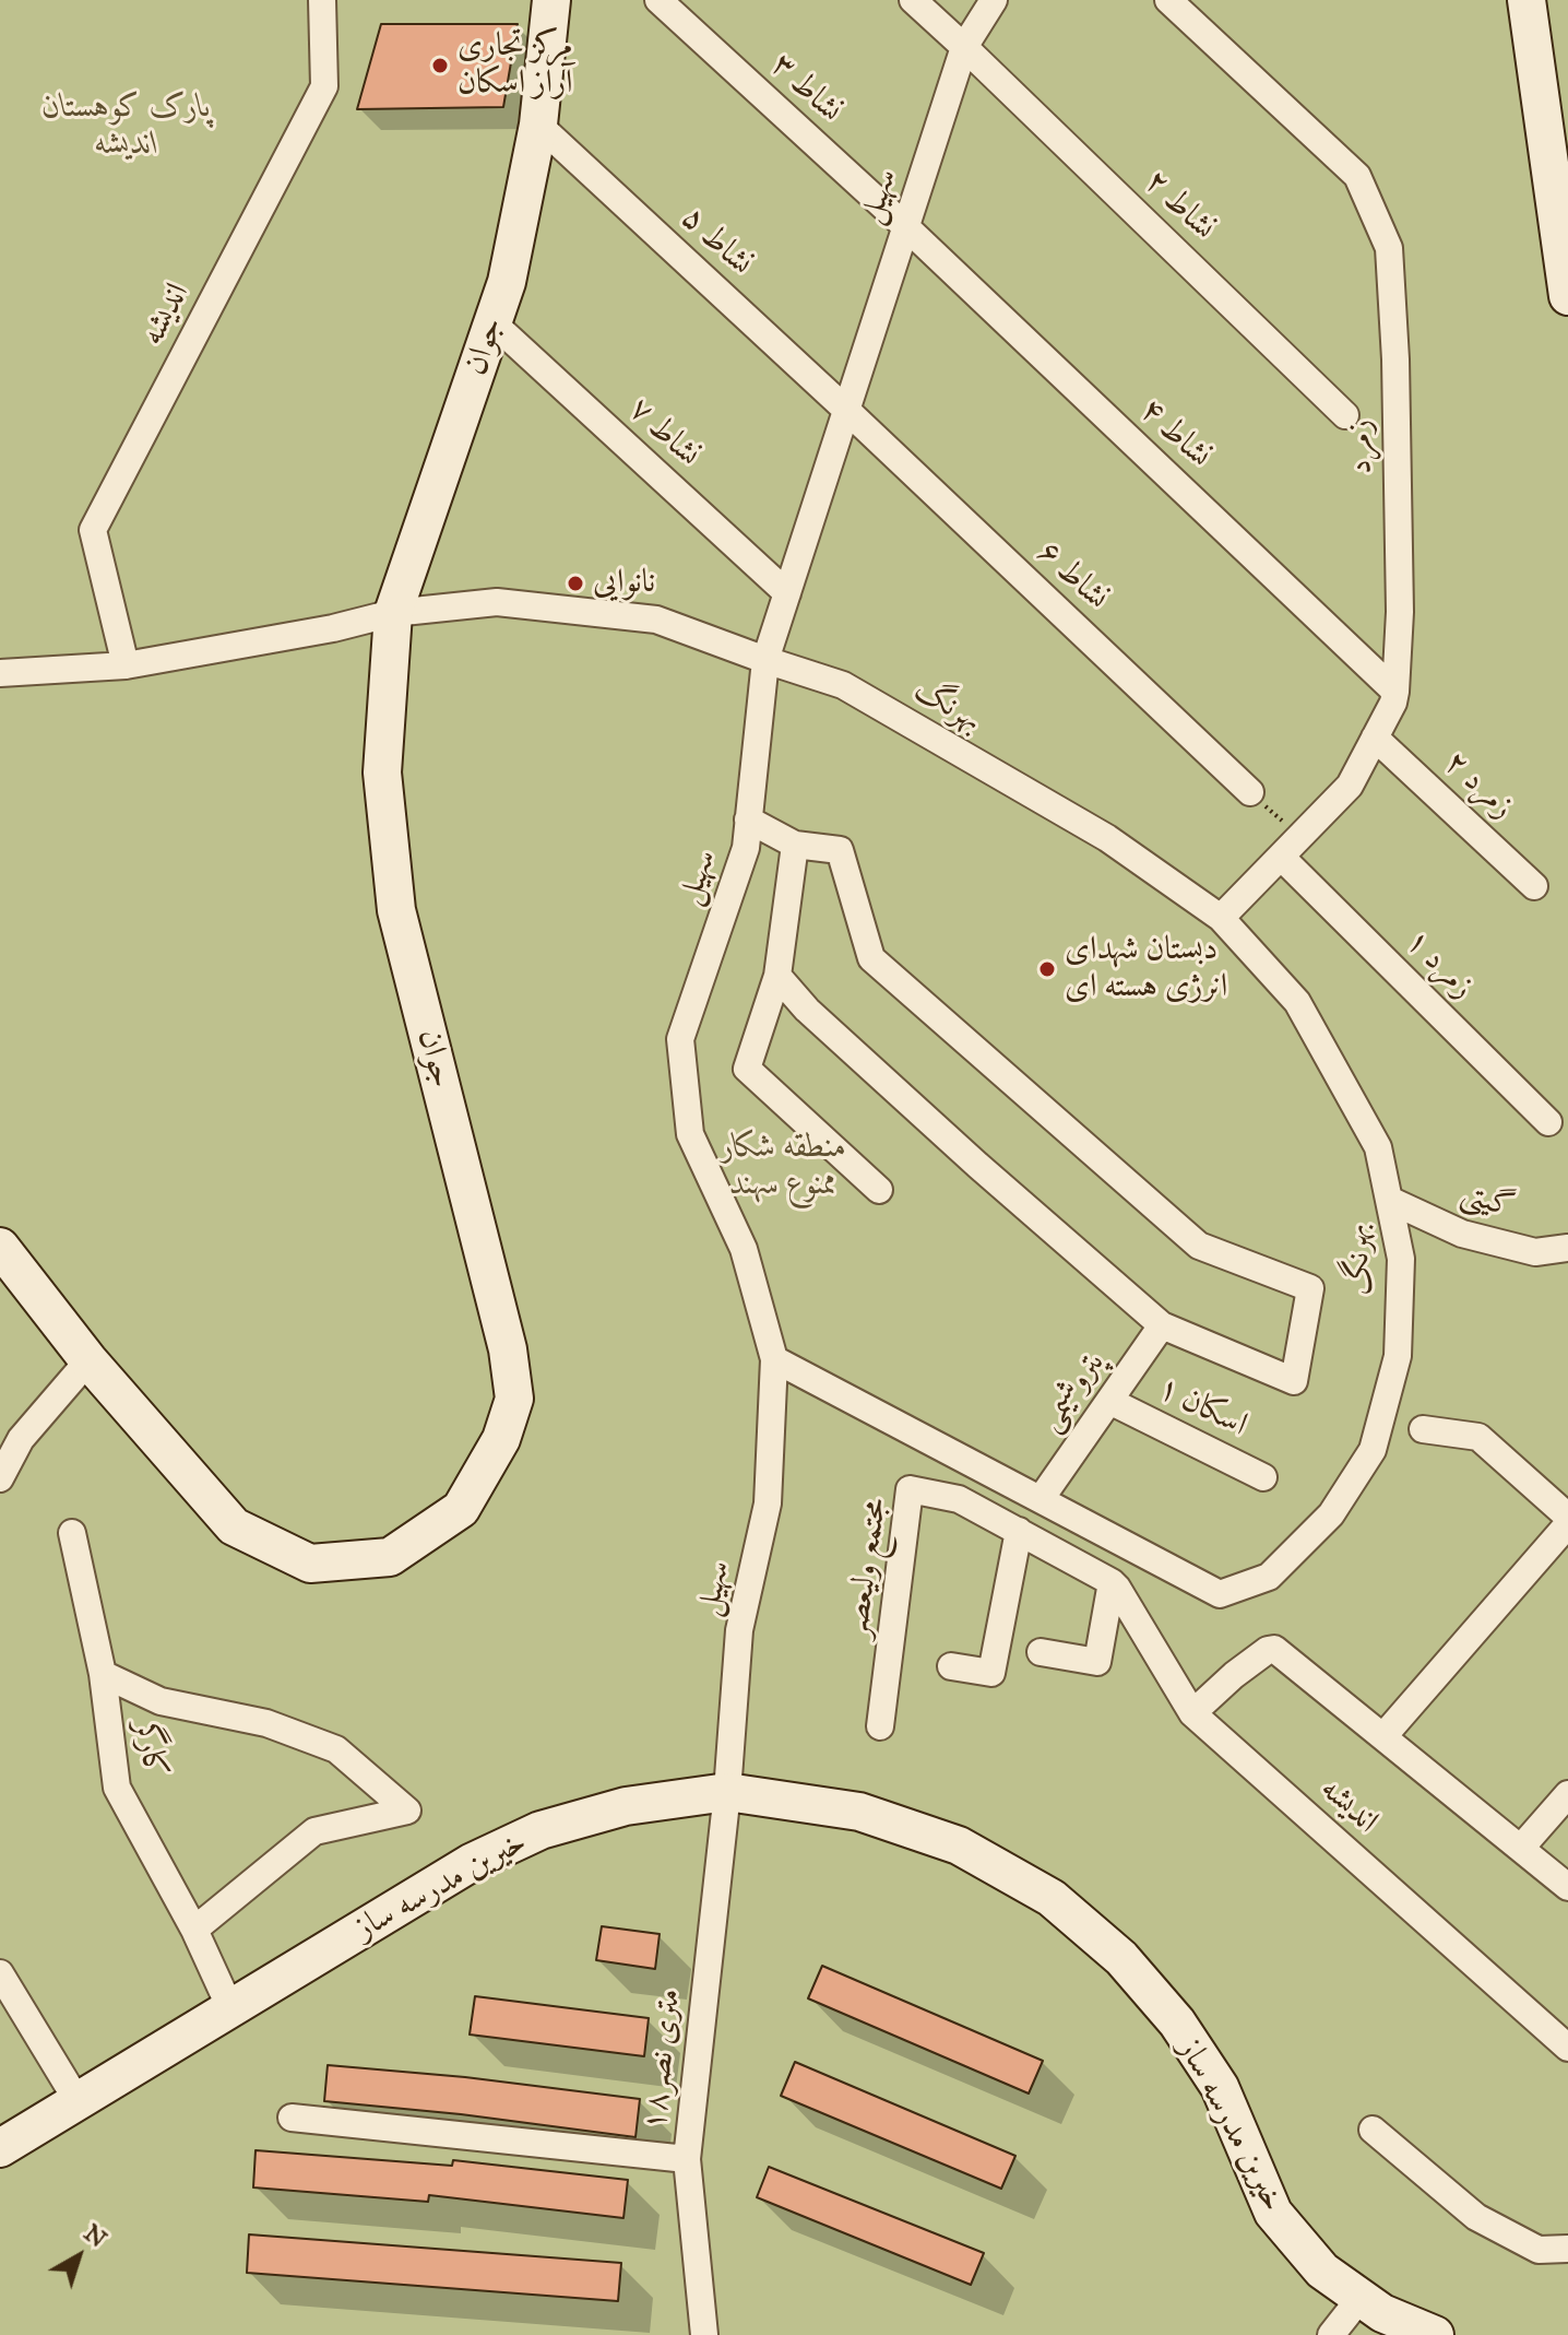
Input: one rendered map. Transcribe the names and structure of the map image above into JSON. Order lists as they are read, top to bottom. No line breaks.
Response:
{"streets":{"street":["نشاط ۳","سهیل","نشاط ۲","نشاط ۵","اندیشه","جوان","نشاط ۷","نشاط ۴","زمرد","نشاط ۶","بهرنگ","زمرد ۲","زمرد ۱","گیتی","پتروشیمی","اسکان ۱","مجتمع ولیعصر","کارگر","خیرین مدرسه ساز","۱۸متری نصر"]},"crossings":[["نشاط ۳","سهیل"],["نشاط ۳","نشاط ۴"],["سهیل","نشاط ۲"],["سهیل","نشاط ۵"],["سهیل","نشاط ۷"],["سهیل","نشاط ۴"],["سهیل","نشاط ۶"],["سهیل","بهرنگ"],["سهیل","خیرین مدرسه ساز"],["سهیل","۱۸متری نصر"],["نشاط ۵","جوان"],["نشاط ۵","نشاط ۶"],["اندیشه","بهرنگ"],["اندیشه","مجتمع ولیعصر"],["جوان","نشاط ۷"],["جوان","بهرنگ"],["نشاط ۴","زمرد"],["زمرد","بهرنگ"],["زمرد","زمرد ۲"],["زمرد","زمرد ۱"],["بهرنگ","گیتی"],["بهرنگ","پتروشیمی"],["پتروشیمی","اسکان ۱"],["کارگر","خیرین مدرسه ساز"],["خیرین مدرسه ساز","۱۸متری نصر"]],"parks":["پارک کوهستان اندیشه","منطقه شکار ممنوع سهند"],"places":["مرکز تجاری آراز اسکان","نانوایی","دبستان شهدای انرژی هسته ای"],"north":"top right"}
